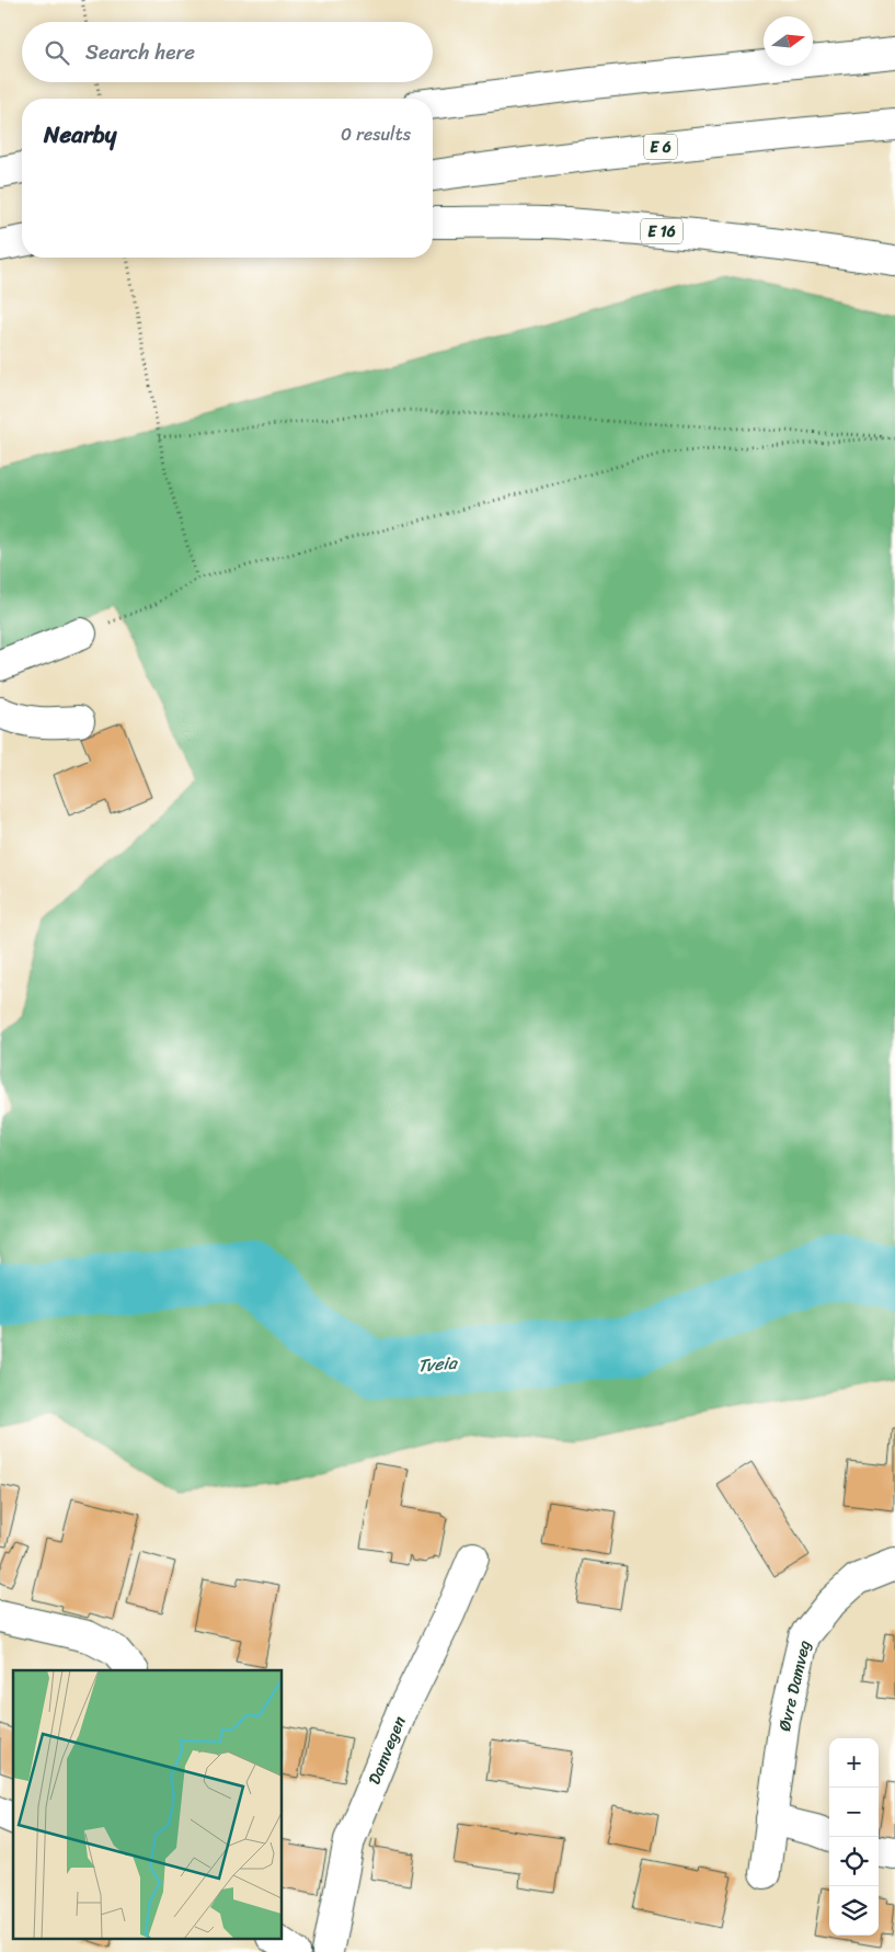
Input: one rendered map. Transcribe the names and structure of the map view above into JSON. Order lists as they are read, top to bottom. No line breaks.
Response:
{"streets":{"main road":["E 6","E 16","Øvre Damveg","Damvegen"]},"water":["Tveia"],"north":"right","page":{"search":"Search here","heading":["Nearby","0 results"],"map_buttons":["+","−"]}}
